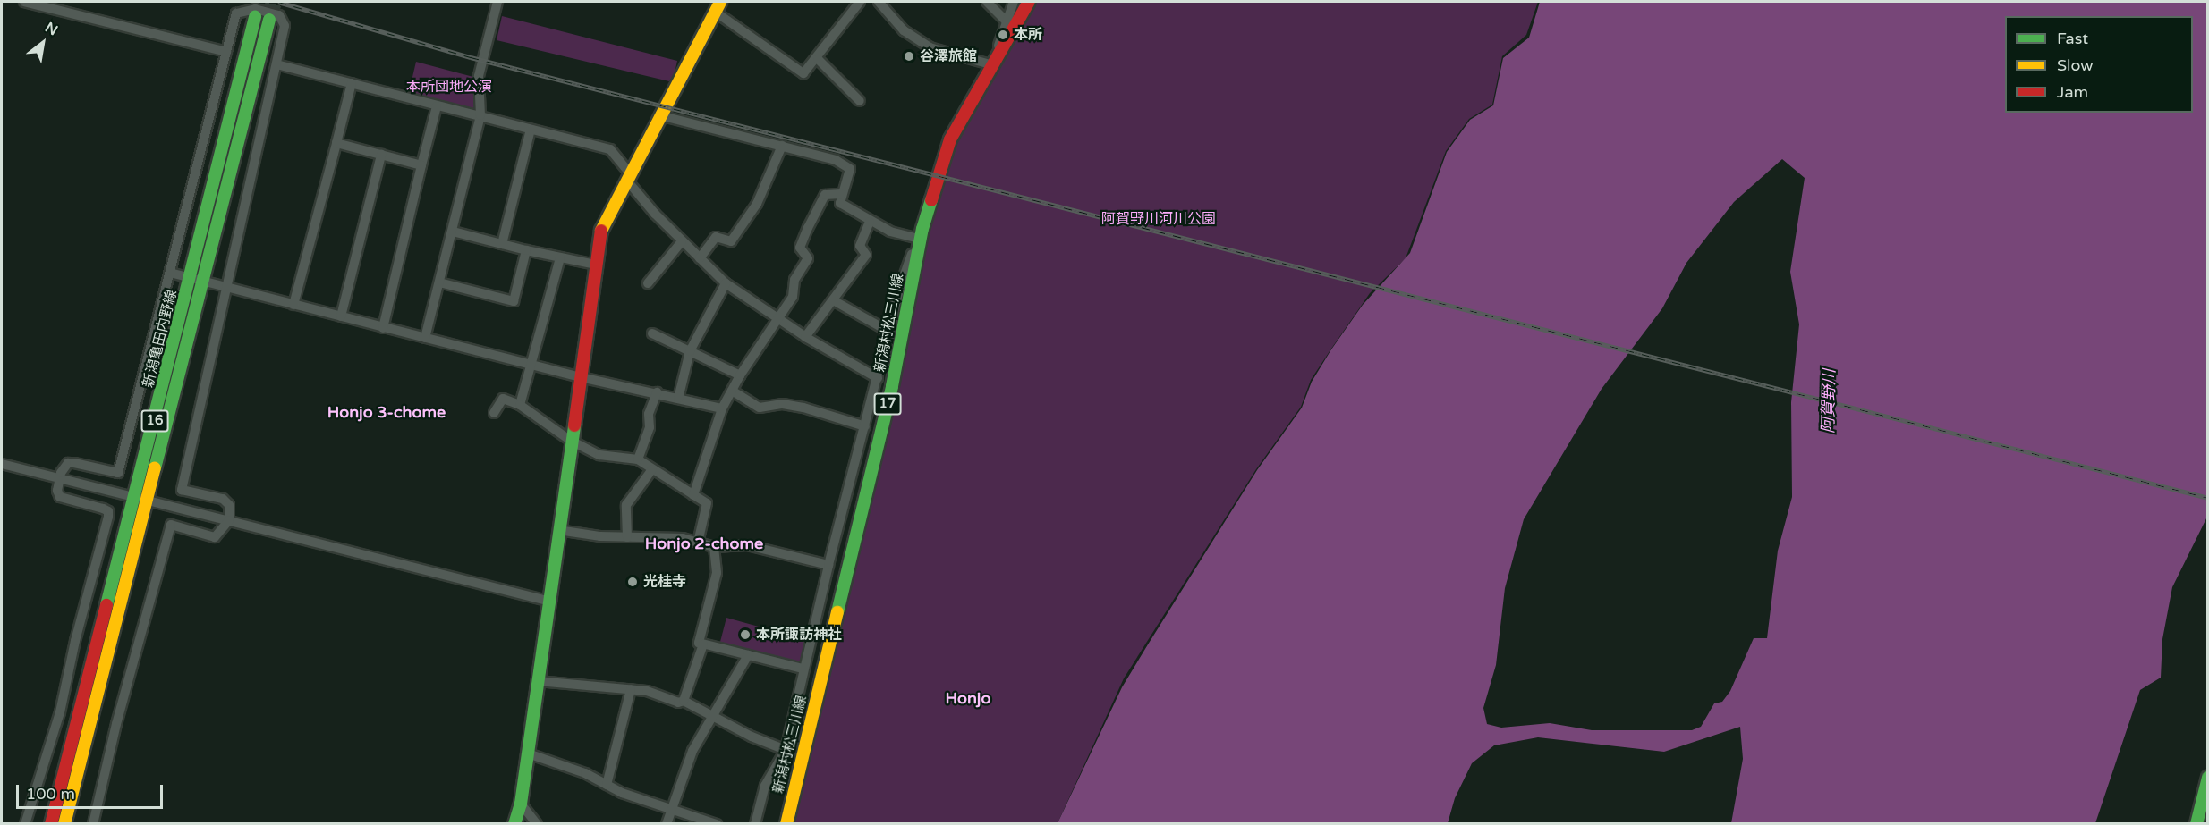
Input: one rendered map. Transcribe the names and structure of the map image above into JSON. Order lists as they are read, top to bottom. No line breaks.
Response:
{"streets":{"main road":["新潟村松三川線","新潟亀田内野線","17","16"]},"districts":["Honjo 3-chome","Honjo 2-chome","Honjo"],"water":["阿賀野川"],"parks":["本所団地公演","阿賀野川河川公園"],"places":["本所","谷澤旅館","光桂寺","本所諏訪神社"],"legend":["Fast","Slow","Jam"],"scale_bar":"100 m","north":"top right"}
